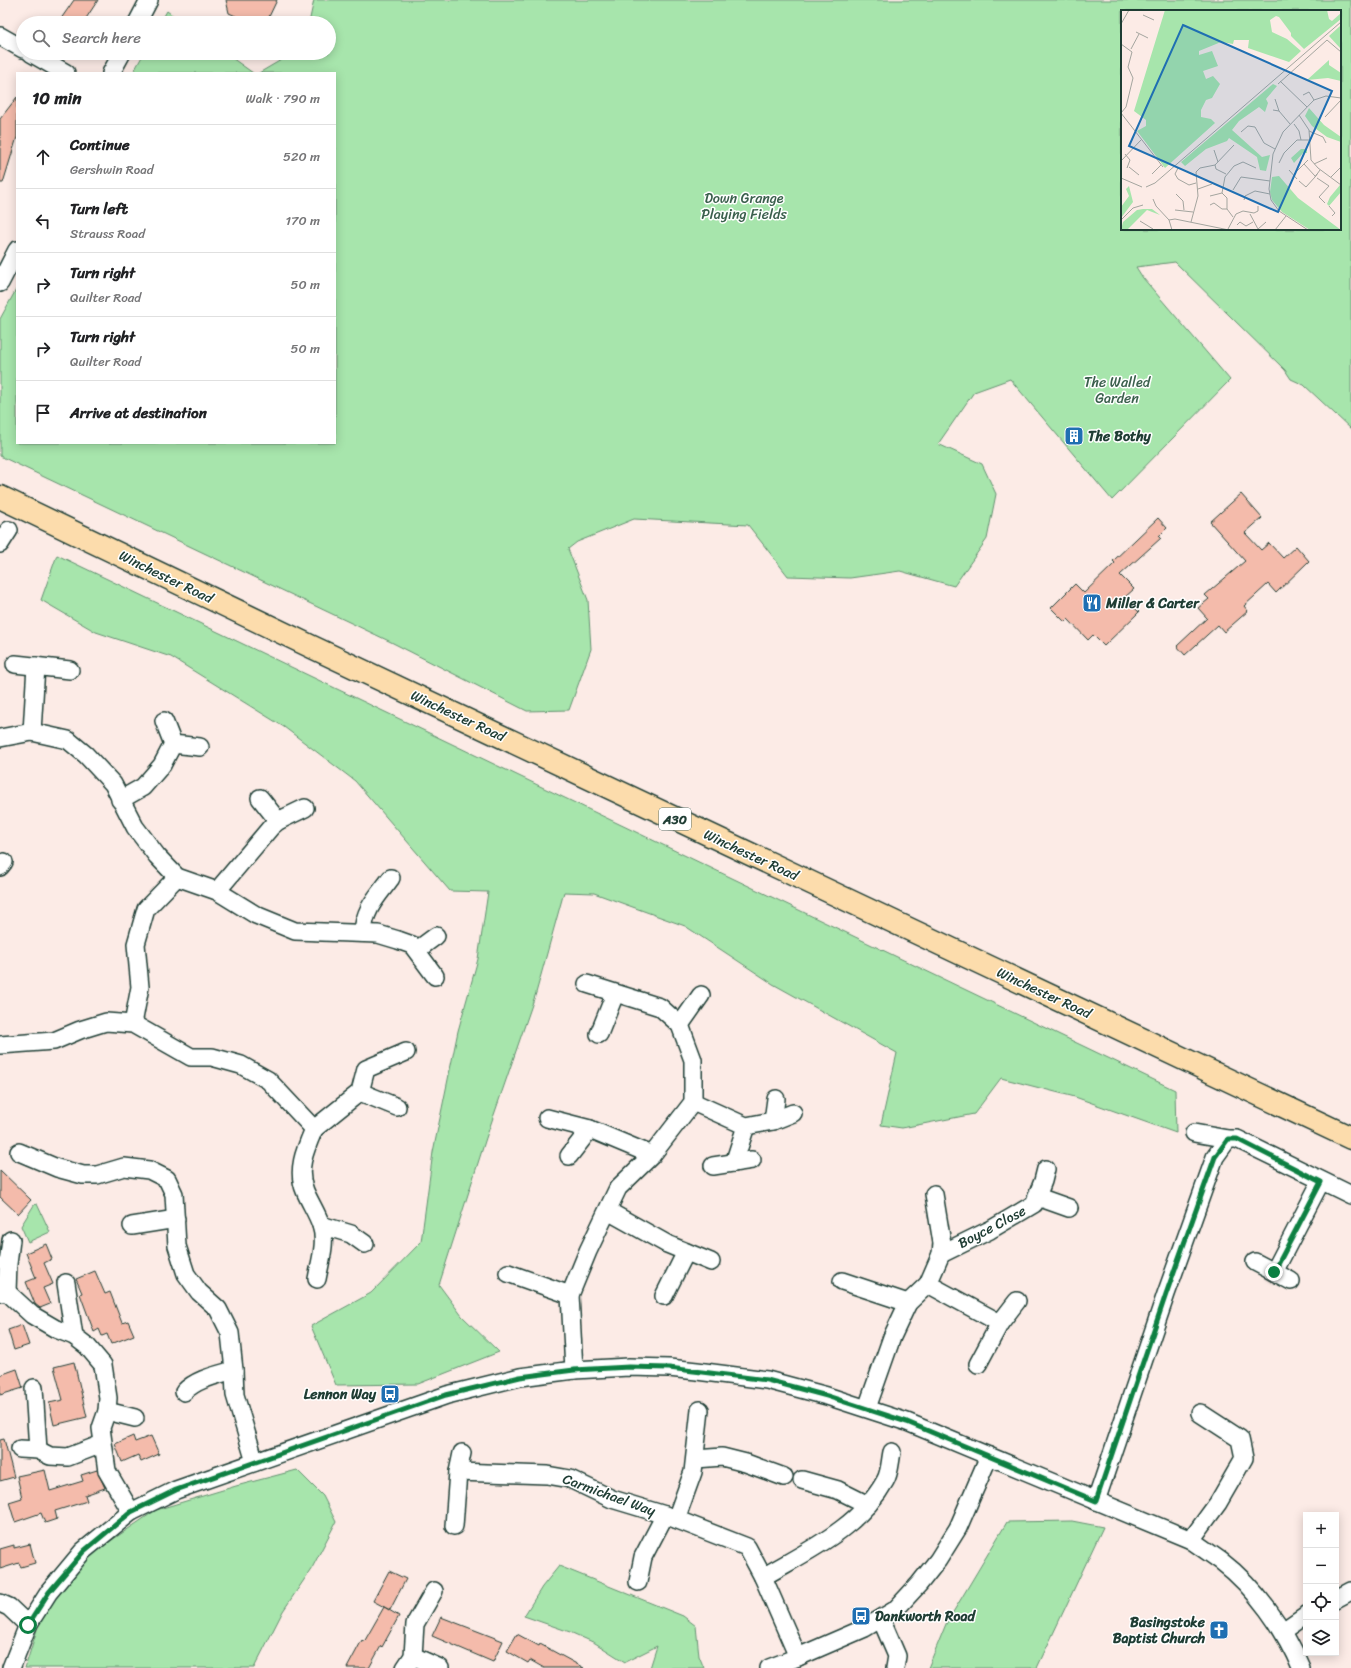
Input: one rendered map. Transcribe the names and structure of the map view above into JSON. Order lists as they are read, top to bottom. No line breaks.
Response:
{"streets":{"main road":["Winchester Road","A30"],"street":["Boyce Close","Carmichael Way"]},"parks":["Down Grange Playing Fields","The Walled Garden"],"places":{"building":["The Bothy"],"restaurant":["Miller & Carter"],"bus stop":["Lennon Way","Dankworth Road"],"church":["Basingstoke Baptist Church"]},"page":{"search":"Search here","heading":["10 min","Walk · 790 m"],"list":[["Continue","Gershwin Road","520 m"],["Turn left","Strauss Road","170 m"],["Turn right","Quilter Road","50 m"],["Turn right","Quilter Road","50 m"],"Arrive at destination"],"map_buttons":["+","−"]}}
